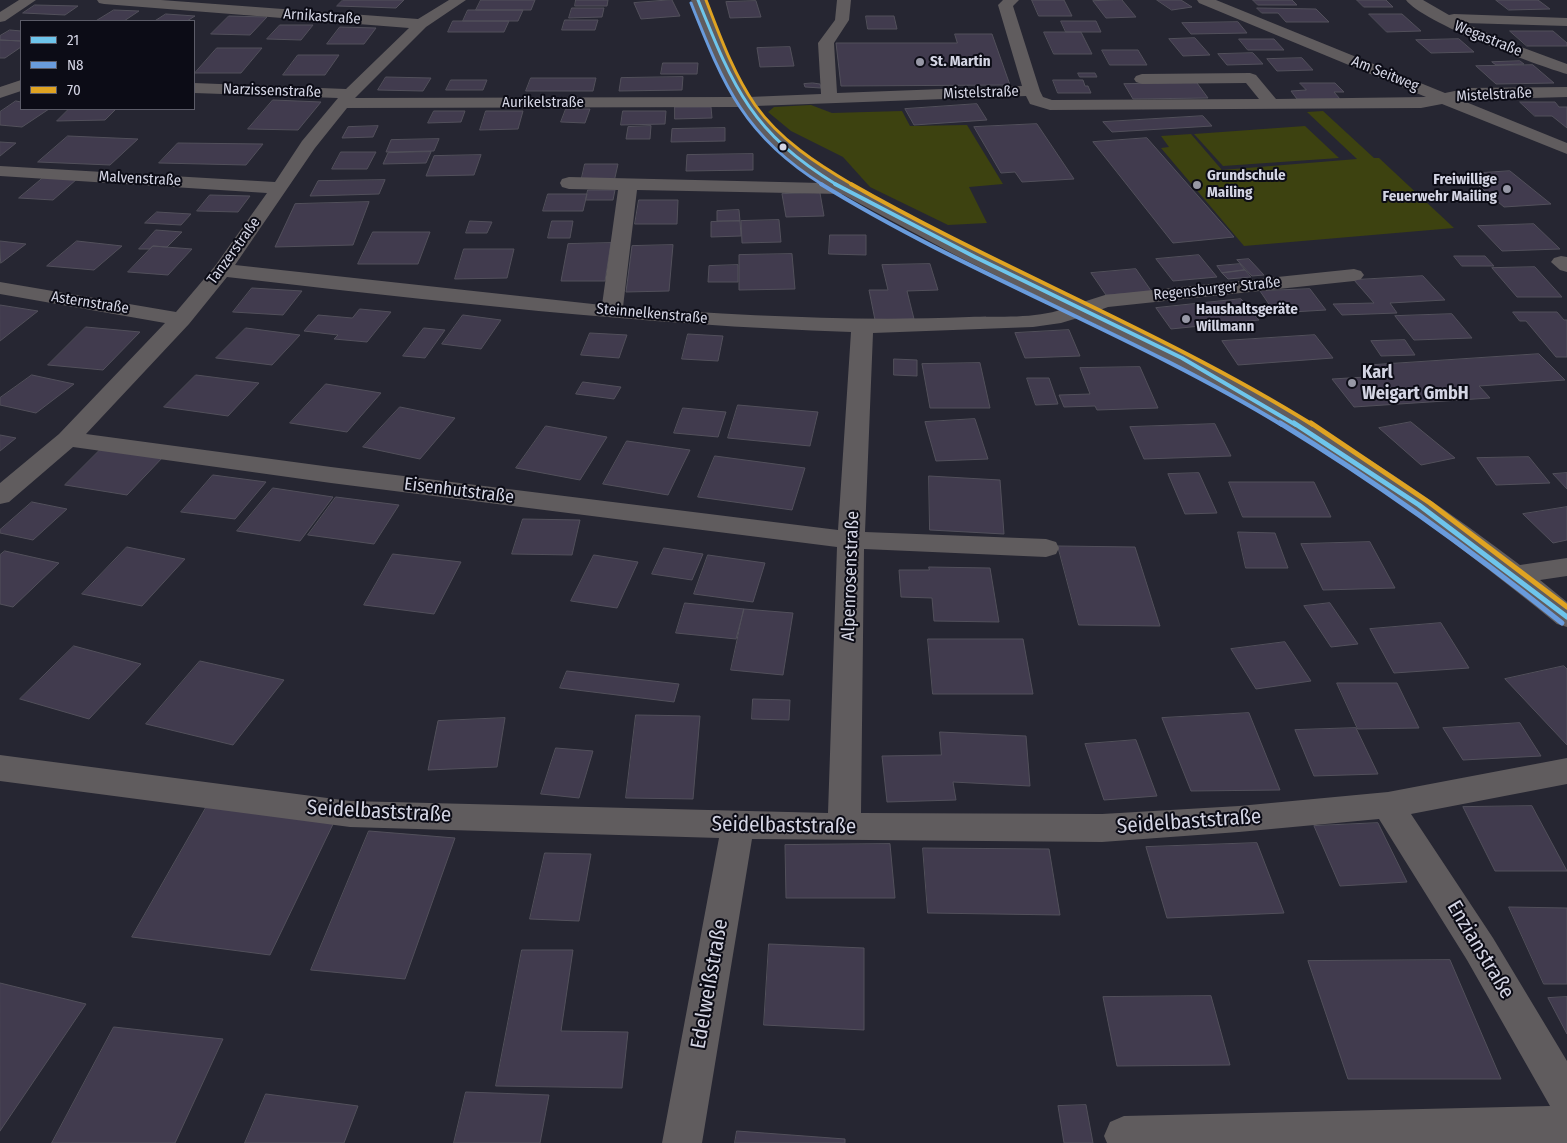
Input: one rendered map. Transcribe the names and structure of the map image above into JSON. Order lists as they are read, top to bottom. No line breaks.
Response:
{"streets":{"street":["Arnikastraße","Wegastraße","Am Seitweg","Narzissenstraße","Mistelstraße","Aurikelstraße","Malvenstraße","Tanzerstraße","Regensburger Straße","Asternstraße","Steinnelkenstraße","Eisenhutstraße","Alpenrosenstraße","Seidelbaststraße","Enzianstraße","Edelweißstraße"]},"crossings":[["Arnikastraße","Tanzerstraße"],["Am Seitweg","Mistelstraße"],["Narzissenstraße","Aurikelstraße"],["Narzissenstraße","Tanzerstraße"],["Mistelstraße","Aurikelstraße"],["Aurikelstraße","Tanzerstraße"],["Malvenstraße","Tanzerstraße"],["Tanzerstraße","Asternstraße"],["Tanzerstraße","Steinnelkenstraße"],["Tanzerstraße","Eisenhutstraße"],["Regensburger Straße","Steinnelkenstraße"],["Steinnelkenstraße","Alpenrosenstraße"],["Eisenhutstraße","Alpenrosenstraße"],["Alpenrosenstraße","Seidelbaststraße"],["Seidelbaststraße","Enzianstraße"],["Seidelbaststraße","Edelweißstraße"]],"places":["St. Martin","Grundschule Mailing","Freiwillige Feuerwehr Mailing","Haushaltsgeräte Willmann","Karl Weigart GmbH"],"lines":["transit line 21","transit line 70","transit line N8"],"legend":["21","N8","70"]}
